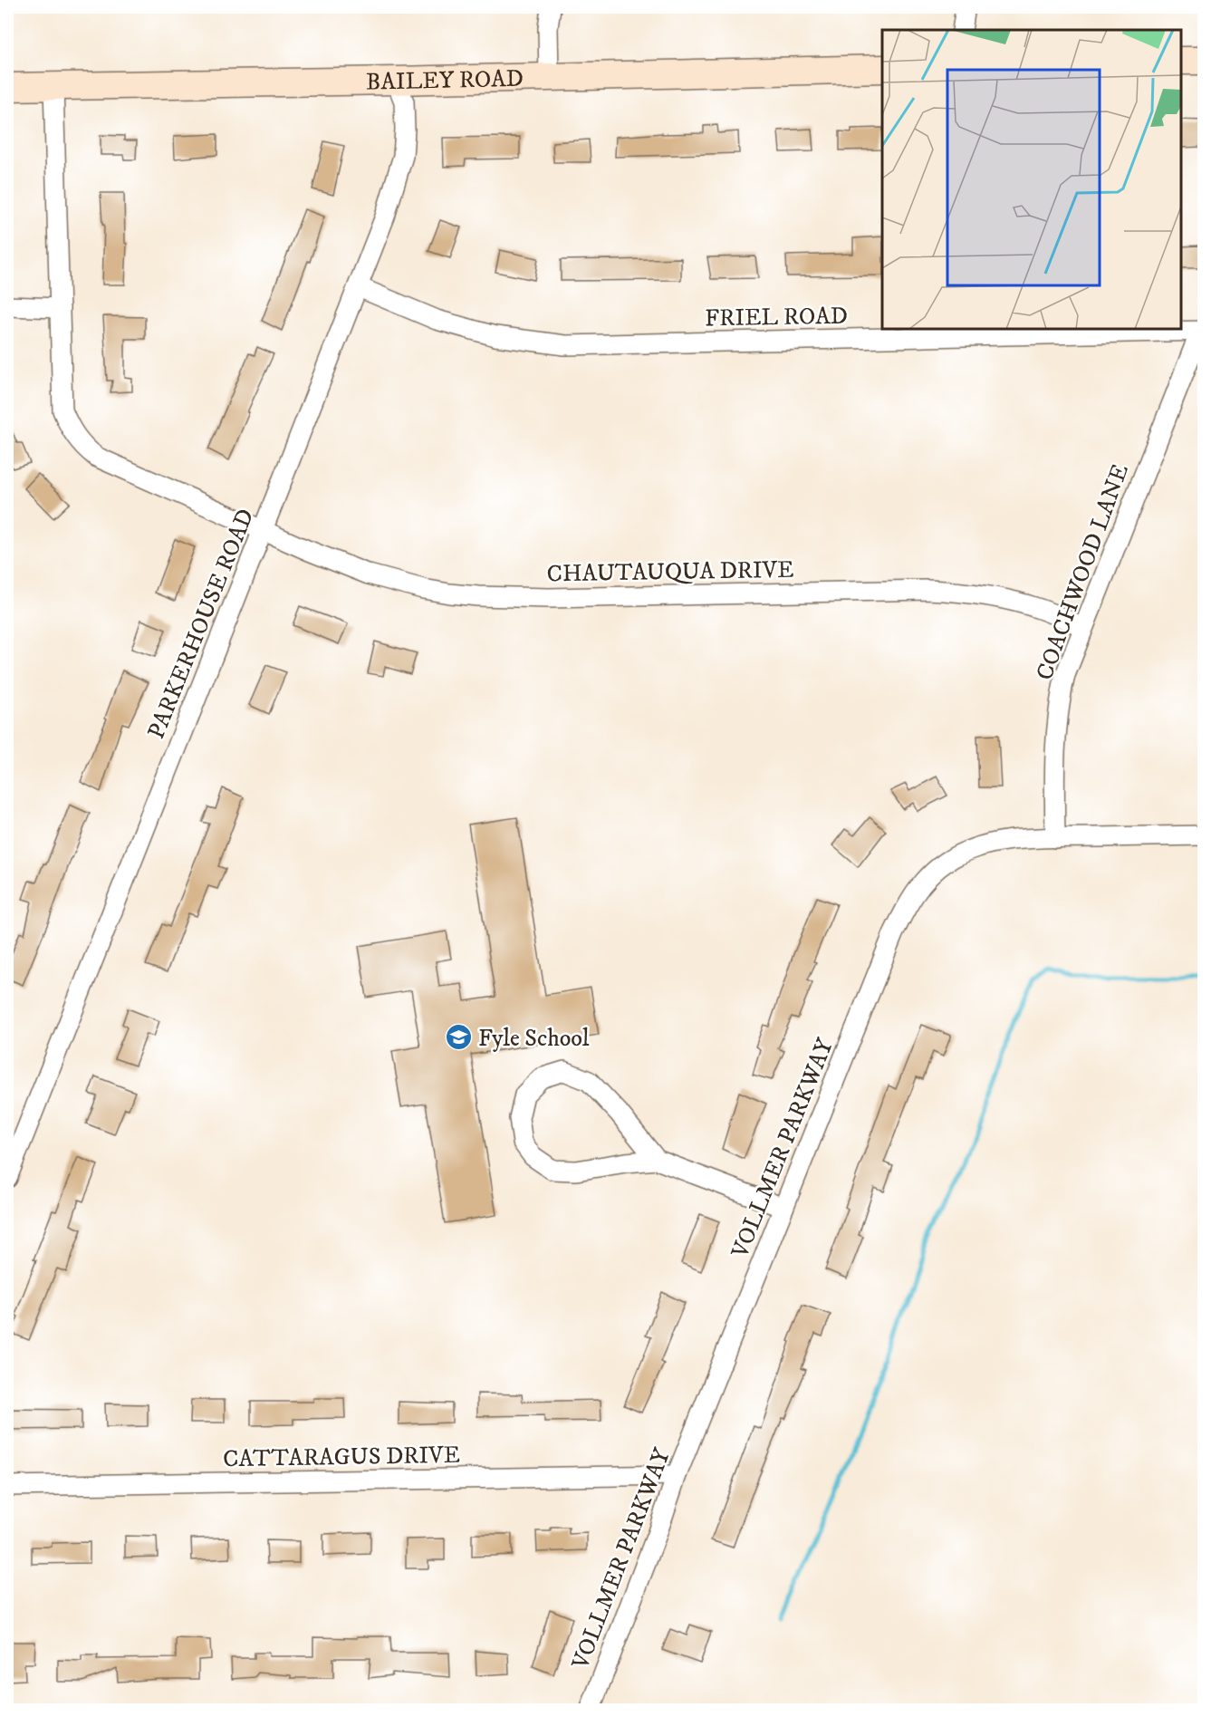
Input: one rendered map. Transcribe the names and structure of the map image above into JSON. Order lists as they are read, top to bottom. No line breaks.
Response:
{"streets":{"street":["BAILEY ROAD","FRIEL ROAD","CHAUTAUQUA DRIVE","COACHWOOD LANE","PARKERHOUSE ROAD","VOLLMER PARKWAY","CATTARAGUS DRIVE"]},"crossings":[["BAILEY ROAD","CHAUTAUQUA DRIVE"],["BAILEY ROAD","PARKERHOUSE ROAD"],["FRIEL ROAD","COACHWOOD LANE"],["FRIEL ROAD","PARKERHOUSE ROAD"],["CHAUTAUQUA DRIVE","COACHWOOD LANE"],["CHAUTAUQUA DRIVE","PARKERHOUSE ROAD"],["COACHWOOD LANE","VOLLMER PARKWAY"],["VOLLMER PARKWAY","CATTARAGUS DRIVE"]],"places":{"school or university":["Fyle School"]}}
